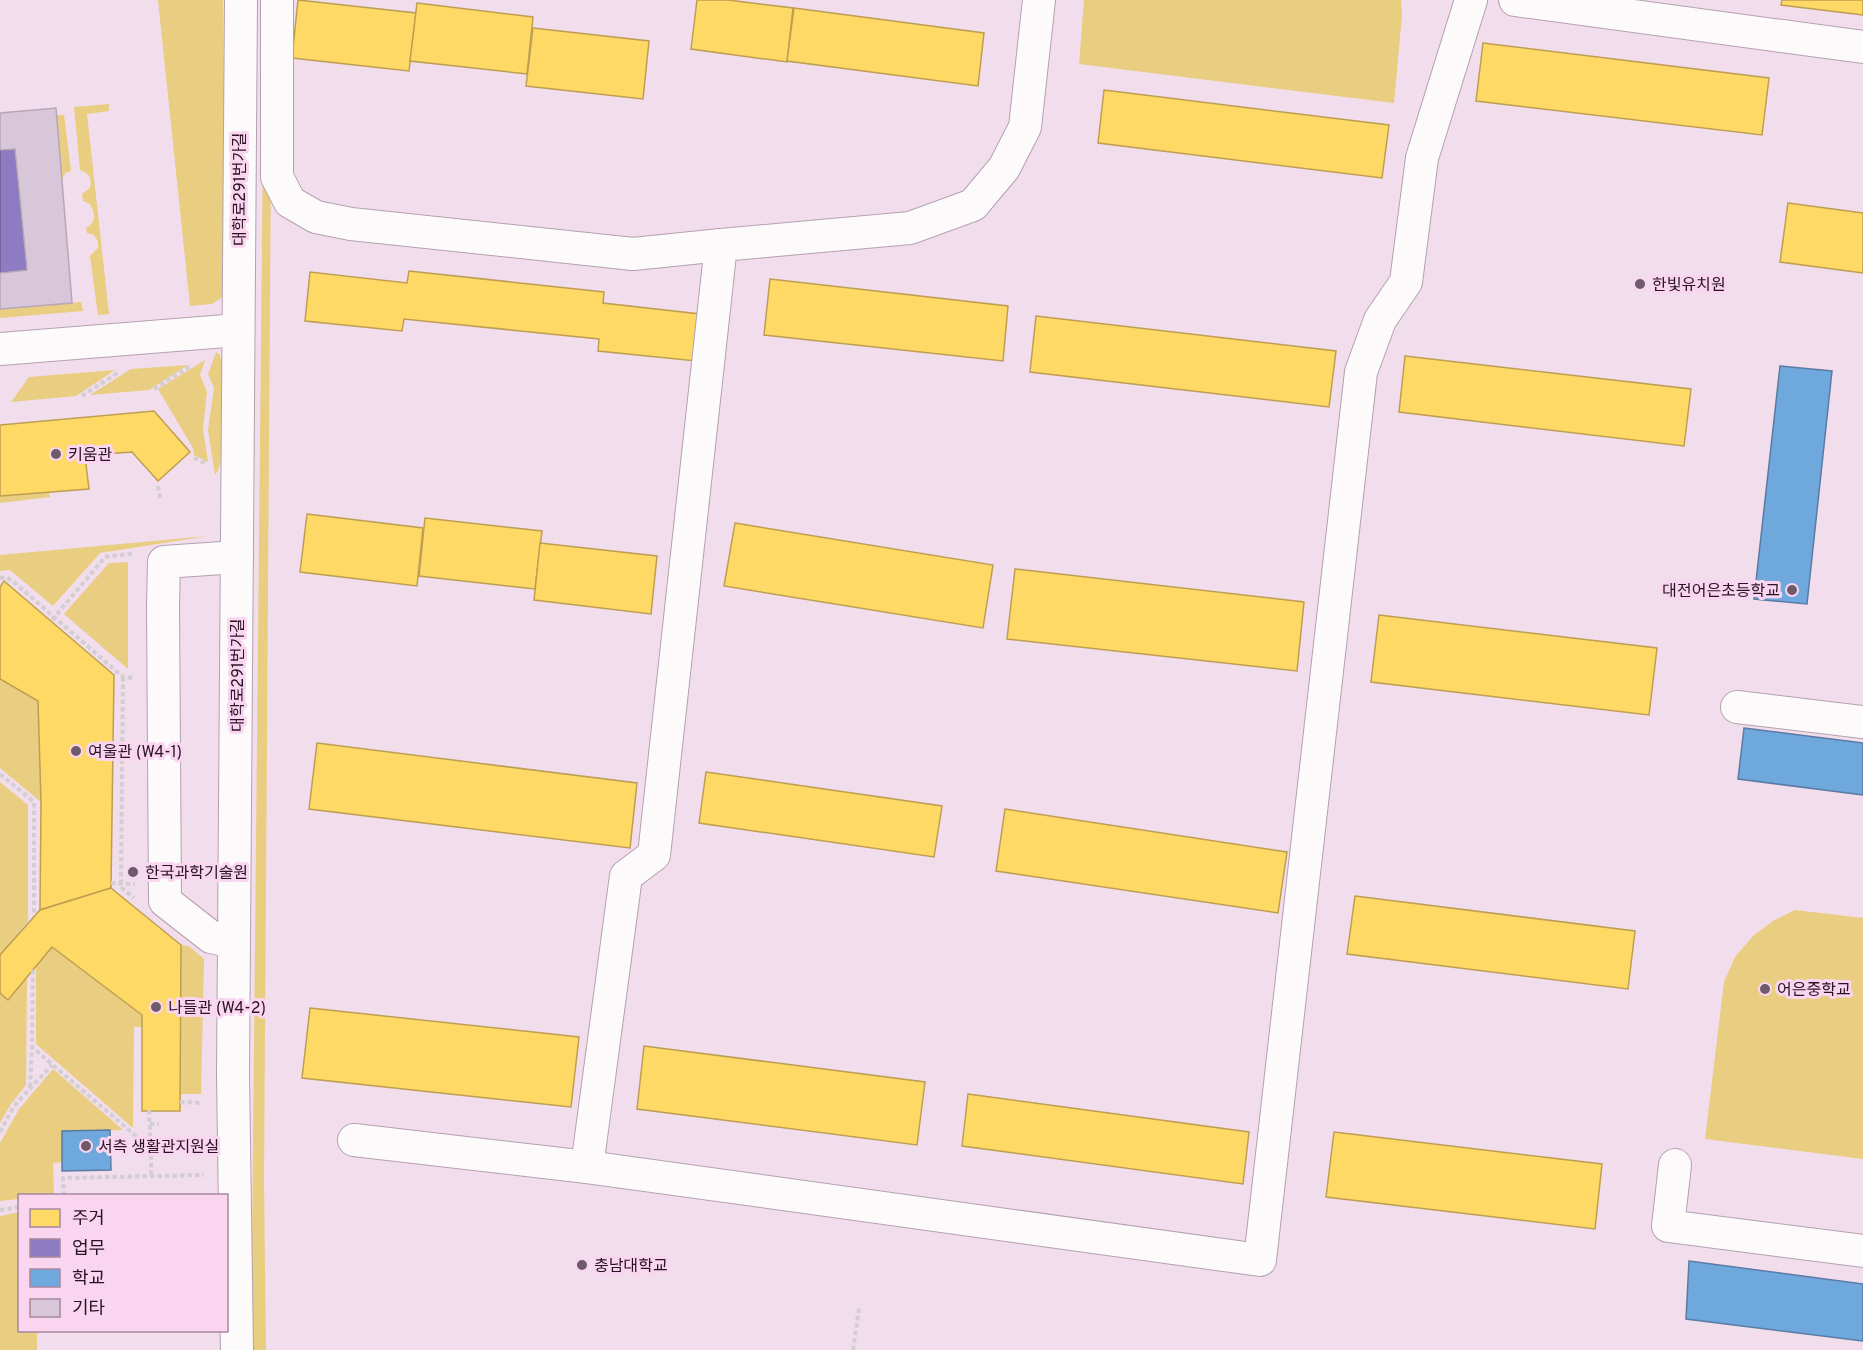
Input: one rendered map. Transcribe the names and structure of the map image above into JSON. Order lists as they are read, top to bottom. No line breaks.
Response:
{"streets":{"street":["대학로291번가길"]},"places":["한빛유치원","키움관","대전어은초등학교","여울관 (W4-1)","한국과학기술원","어은중학교","나들관 (W4-2)","서측 생활관지원실","충남대학교"],"legend":["주거","업무","학교","기타"]}
